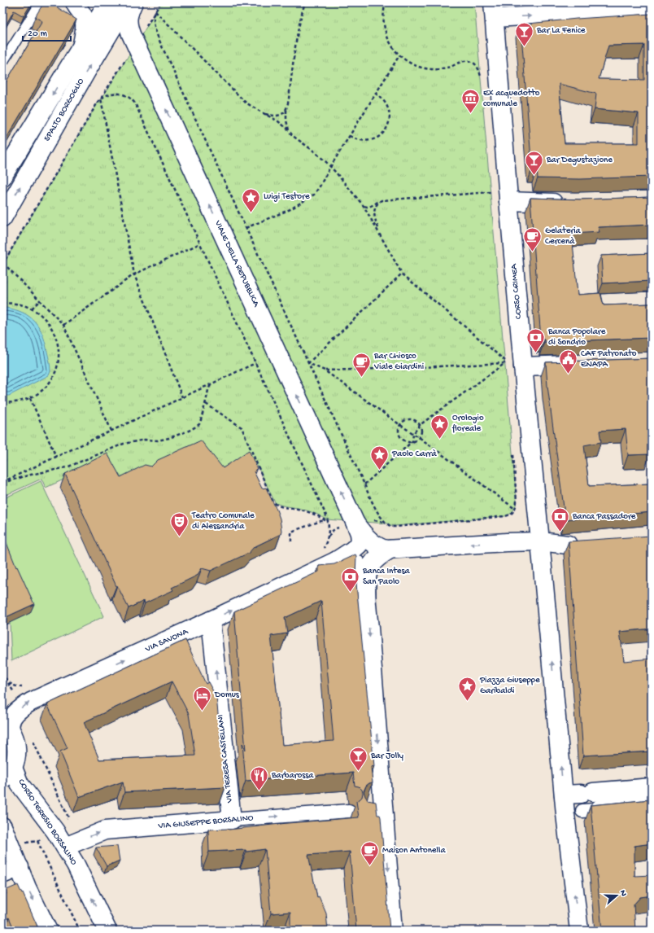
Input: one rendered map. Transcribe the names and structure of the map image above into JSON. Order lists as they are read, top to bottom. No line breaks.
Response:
{"streets":{"street":["SPALTO BORGOGLIO","VIALE DELLA REPUBBLICA","CORSO CRIMEA","VIA SAVONA","VIA TERESA CASTELLANI","CORSO TERESIO BORSALINO","VIA GIUSEPPE BORSALINO"]},"crossings":[["VIALE DELLA REPUBBLICA","VIA SAVONA"],["VIA SAVONA","VIA TERESA CASTELLANI"],["VIA TERESA CASTELLANI","VIA GIUSEPPE BORSALINO"],["CORSO TERESIO BORSALINO","VIA GIUSEPPE BORSALINO"]],"one_way":["VIALE DELLA REPUBBLICA","CORSO CRIMEA","VIA SAVONA","VIA GIUSEPPE BORSALINO"],"places":{"bar":["Bar La Fenice","Bar Degustazione","Bar Jolly"],"museum":["Ex acquedotto comunale"],"place":["Luigi Testore","Orologio floreale","Paolo Carrà","Piazza Giuseppe Garibaldi"],"cafe":["Gelateria Cercenà","Bar Chiosco Viale Giardini","Maison Antonella"],"bank":["Banca Popolare di Sondrio","Banca Passadore","Banca Intesa San Paolo"],"public building":["CAF Patronato ENAPA"],"theatre":["Teatro Comunale di Alessandria"],"hotel":["Domus"],"restaurant":["Barbarossa"]},"scale_bar":"20 m","north":"right"}
